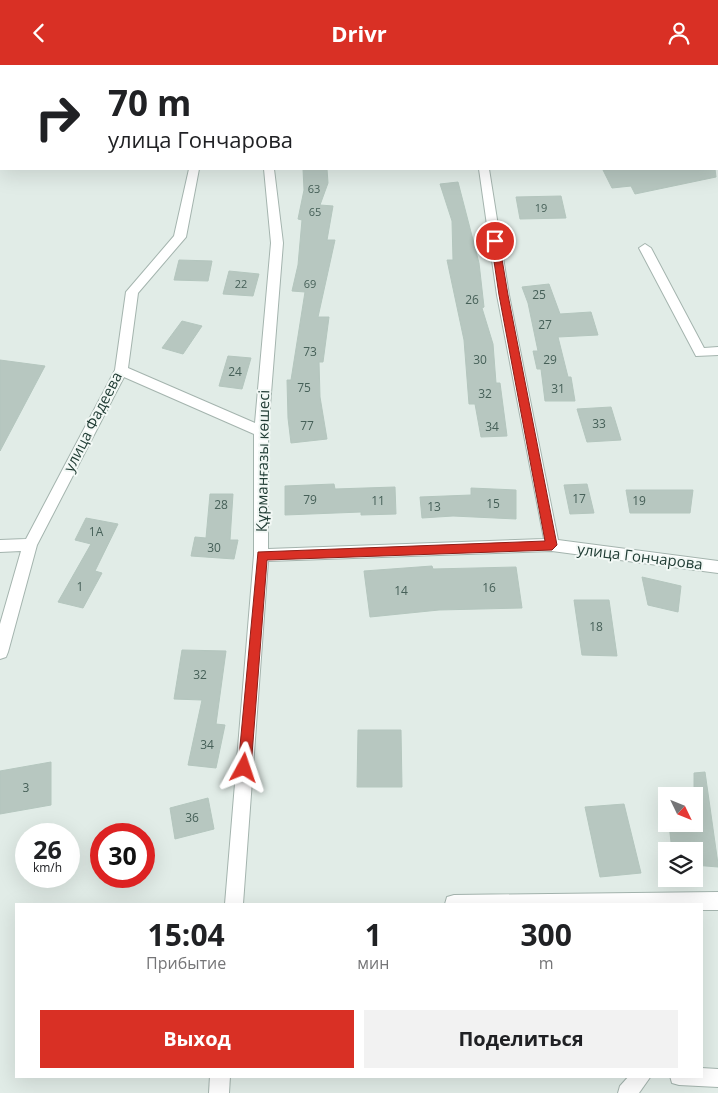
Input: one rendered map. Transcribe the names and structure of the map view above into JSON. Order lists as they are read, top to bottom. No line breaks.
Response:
{"streets":{"street":["улица Фадеева","Құрманғазы көшесі","улица Гончарова"]},"crossings":[["Құрманғазы көшесі","улица Гончарова"]],"house_numbers":["63","19","65","22","69","25","26","27","73","30","29","24","75","31","32","33","77","34","17","79","11","19","15","28","13","1А","30","1","16","14","18","32","34","3","36"],"north":"bottom right","page":{"header":"Drivr","turn":["70 m","улица Гончарова"],"speed":"26 km/h","limit":"30","eta":["15:04","Прибытие","1","мин","300","m"],"buttons":["Выход","Поделиться"]}}
